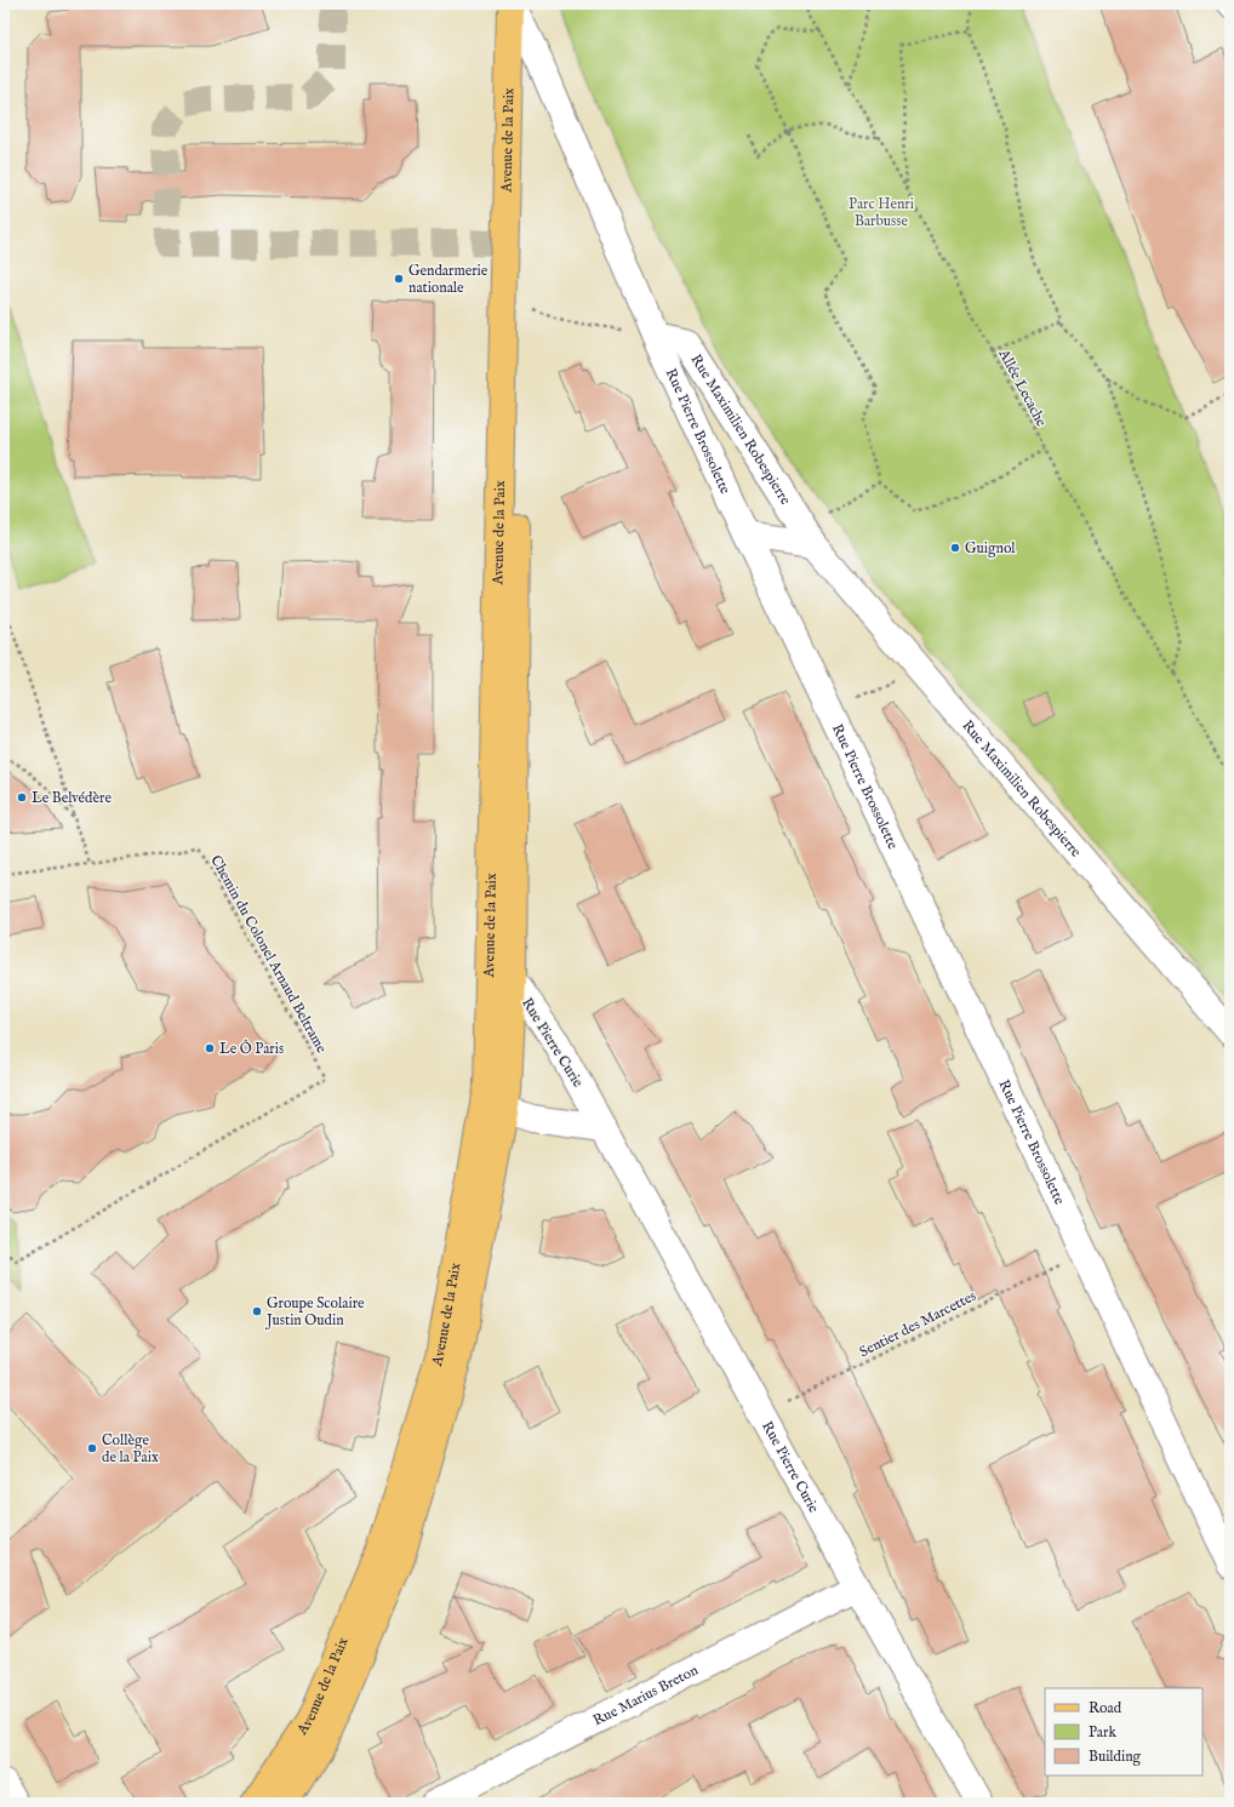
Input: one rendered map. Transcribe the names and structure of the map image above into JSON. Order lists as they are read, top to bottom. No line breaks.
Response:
{"streets":{"main road":["Avenue de la Paix"],"street":["Rue Maximilien Robespierre","Rue Pierre Brossolette","Rue Pierre Curie","Rue Marius Breton"],"path":["Allée Lecache","Chemin du Colonel Arnaud Beltrame","Sentier des Marcettes"]},"crossings":[["Avenue de la Paix","Rue Pierre Brossolette"],["Avenue de la Paix","Rue Pierre Curie"],["Rue Maximilien Robespierre","Rue Pierre Brossolette"],["Rue Pierre Brossolette","Sentier des Marcettes"],["Rue Pierre Curie","Sentier des Marcettes"],["Rue Pierre Curie","Rue Marius Breton"]],"parks":["Parc Henri Barbusse"],"places":["Gendarmerie nationale","Guignol","Le Belvédère","Le Ô Paris","Groupe Scolaire Justin Oudin","Collège de la Paix"],"legend":["Road","Park","Building"]}
